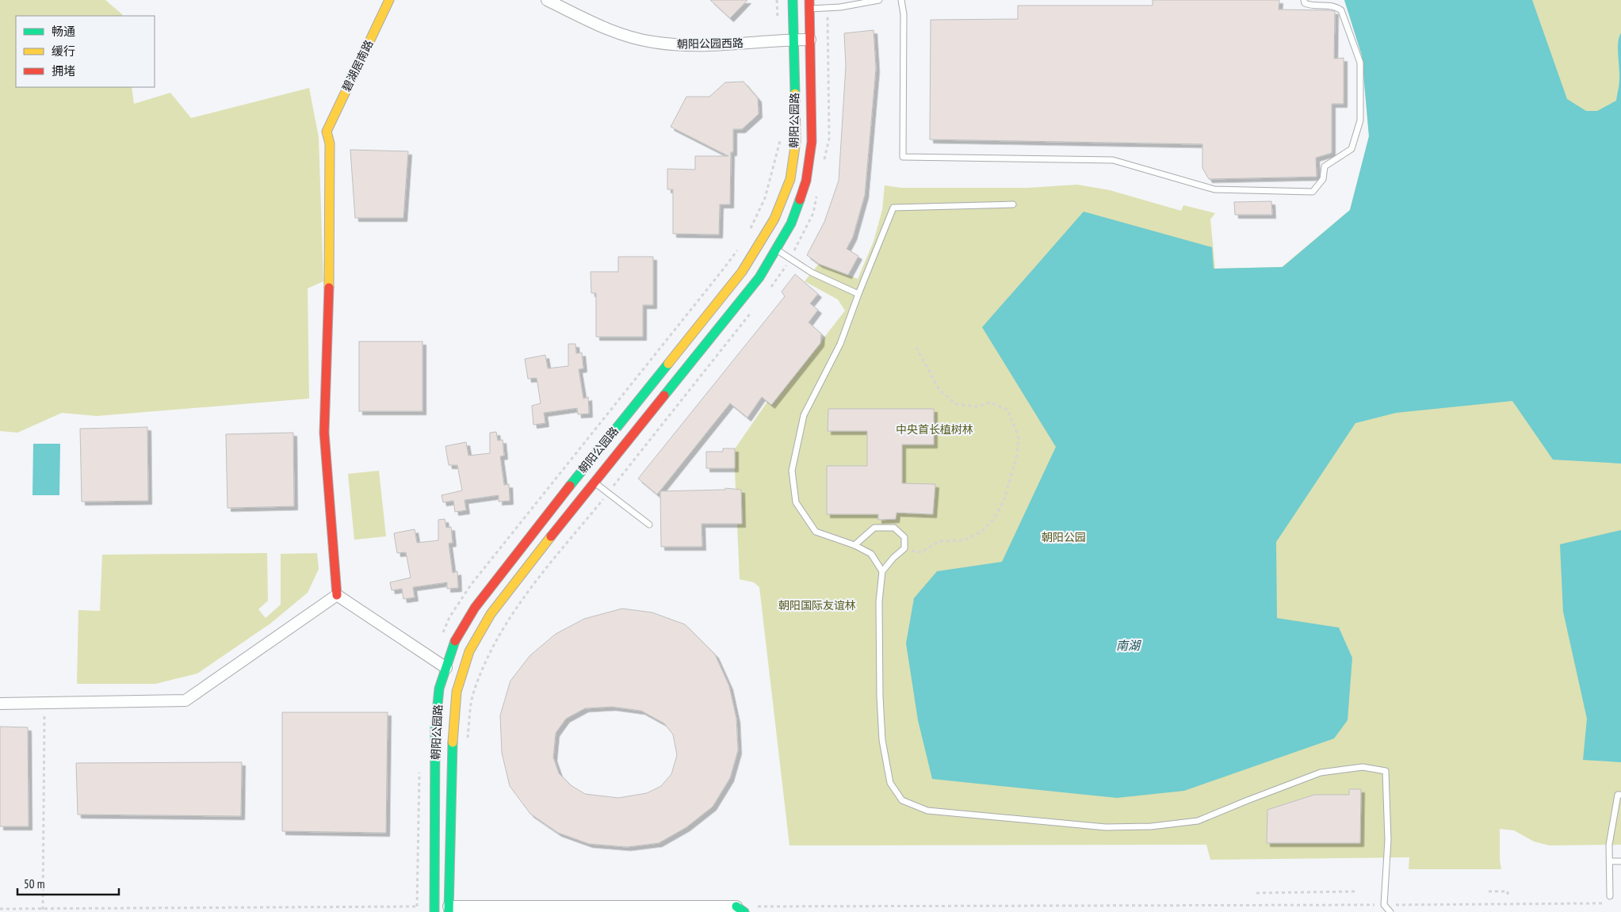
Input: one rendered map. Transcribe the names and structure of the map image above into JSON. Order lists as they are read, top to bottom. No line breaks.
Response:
{"streets":{"main road":["碧湖居南路","朝阳公园路"],"street":["朝阳公园西路"]},"crossings":[["朝阳公园西路","朝阳公园路"]],"water":["南湖"],"parks":["中央首长植树林","朝阳公园","朝阳国际友谊林"],"legend":["畅通","缓行","拥堵"],"scale_bar":"50 m"}
